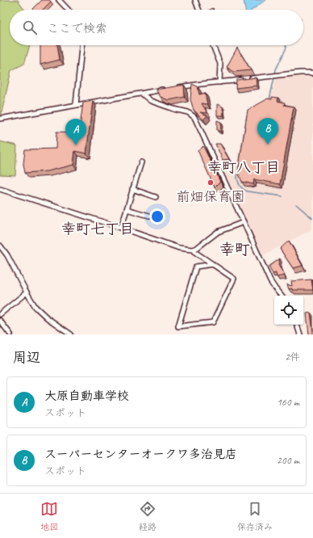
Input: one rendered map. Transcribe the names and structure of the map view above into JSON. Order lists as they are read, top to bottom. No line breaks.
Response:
{"districts":["幸町八丁目","幸町七丁目","幸町"],"places":["前畑保育園"],"page":{"search":"ここで検索","pins":["B","A"],"heading":["周辺","2件"],"list":[{"mark":"A","name":"大原自動車学校","note":"スポット","value":"160 m"},{"mark":"B","name":"スーパーセンターオークワ多治見店","note":"スポット","value":"200 m"}],"nav":["地図","経路","保存済み"]}}
